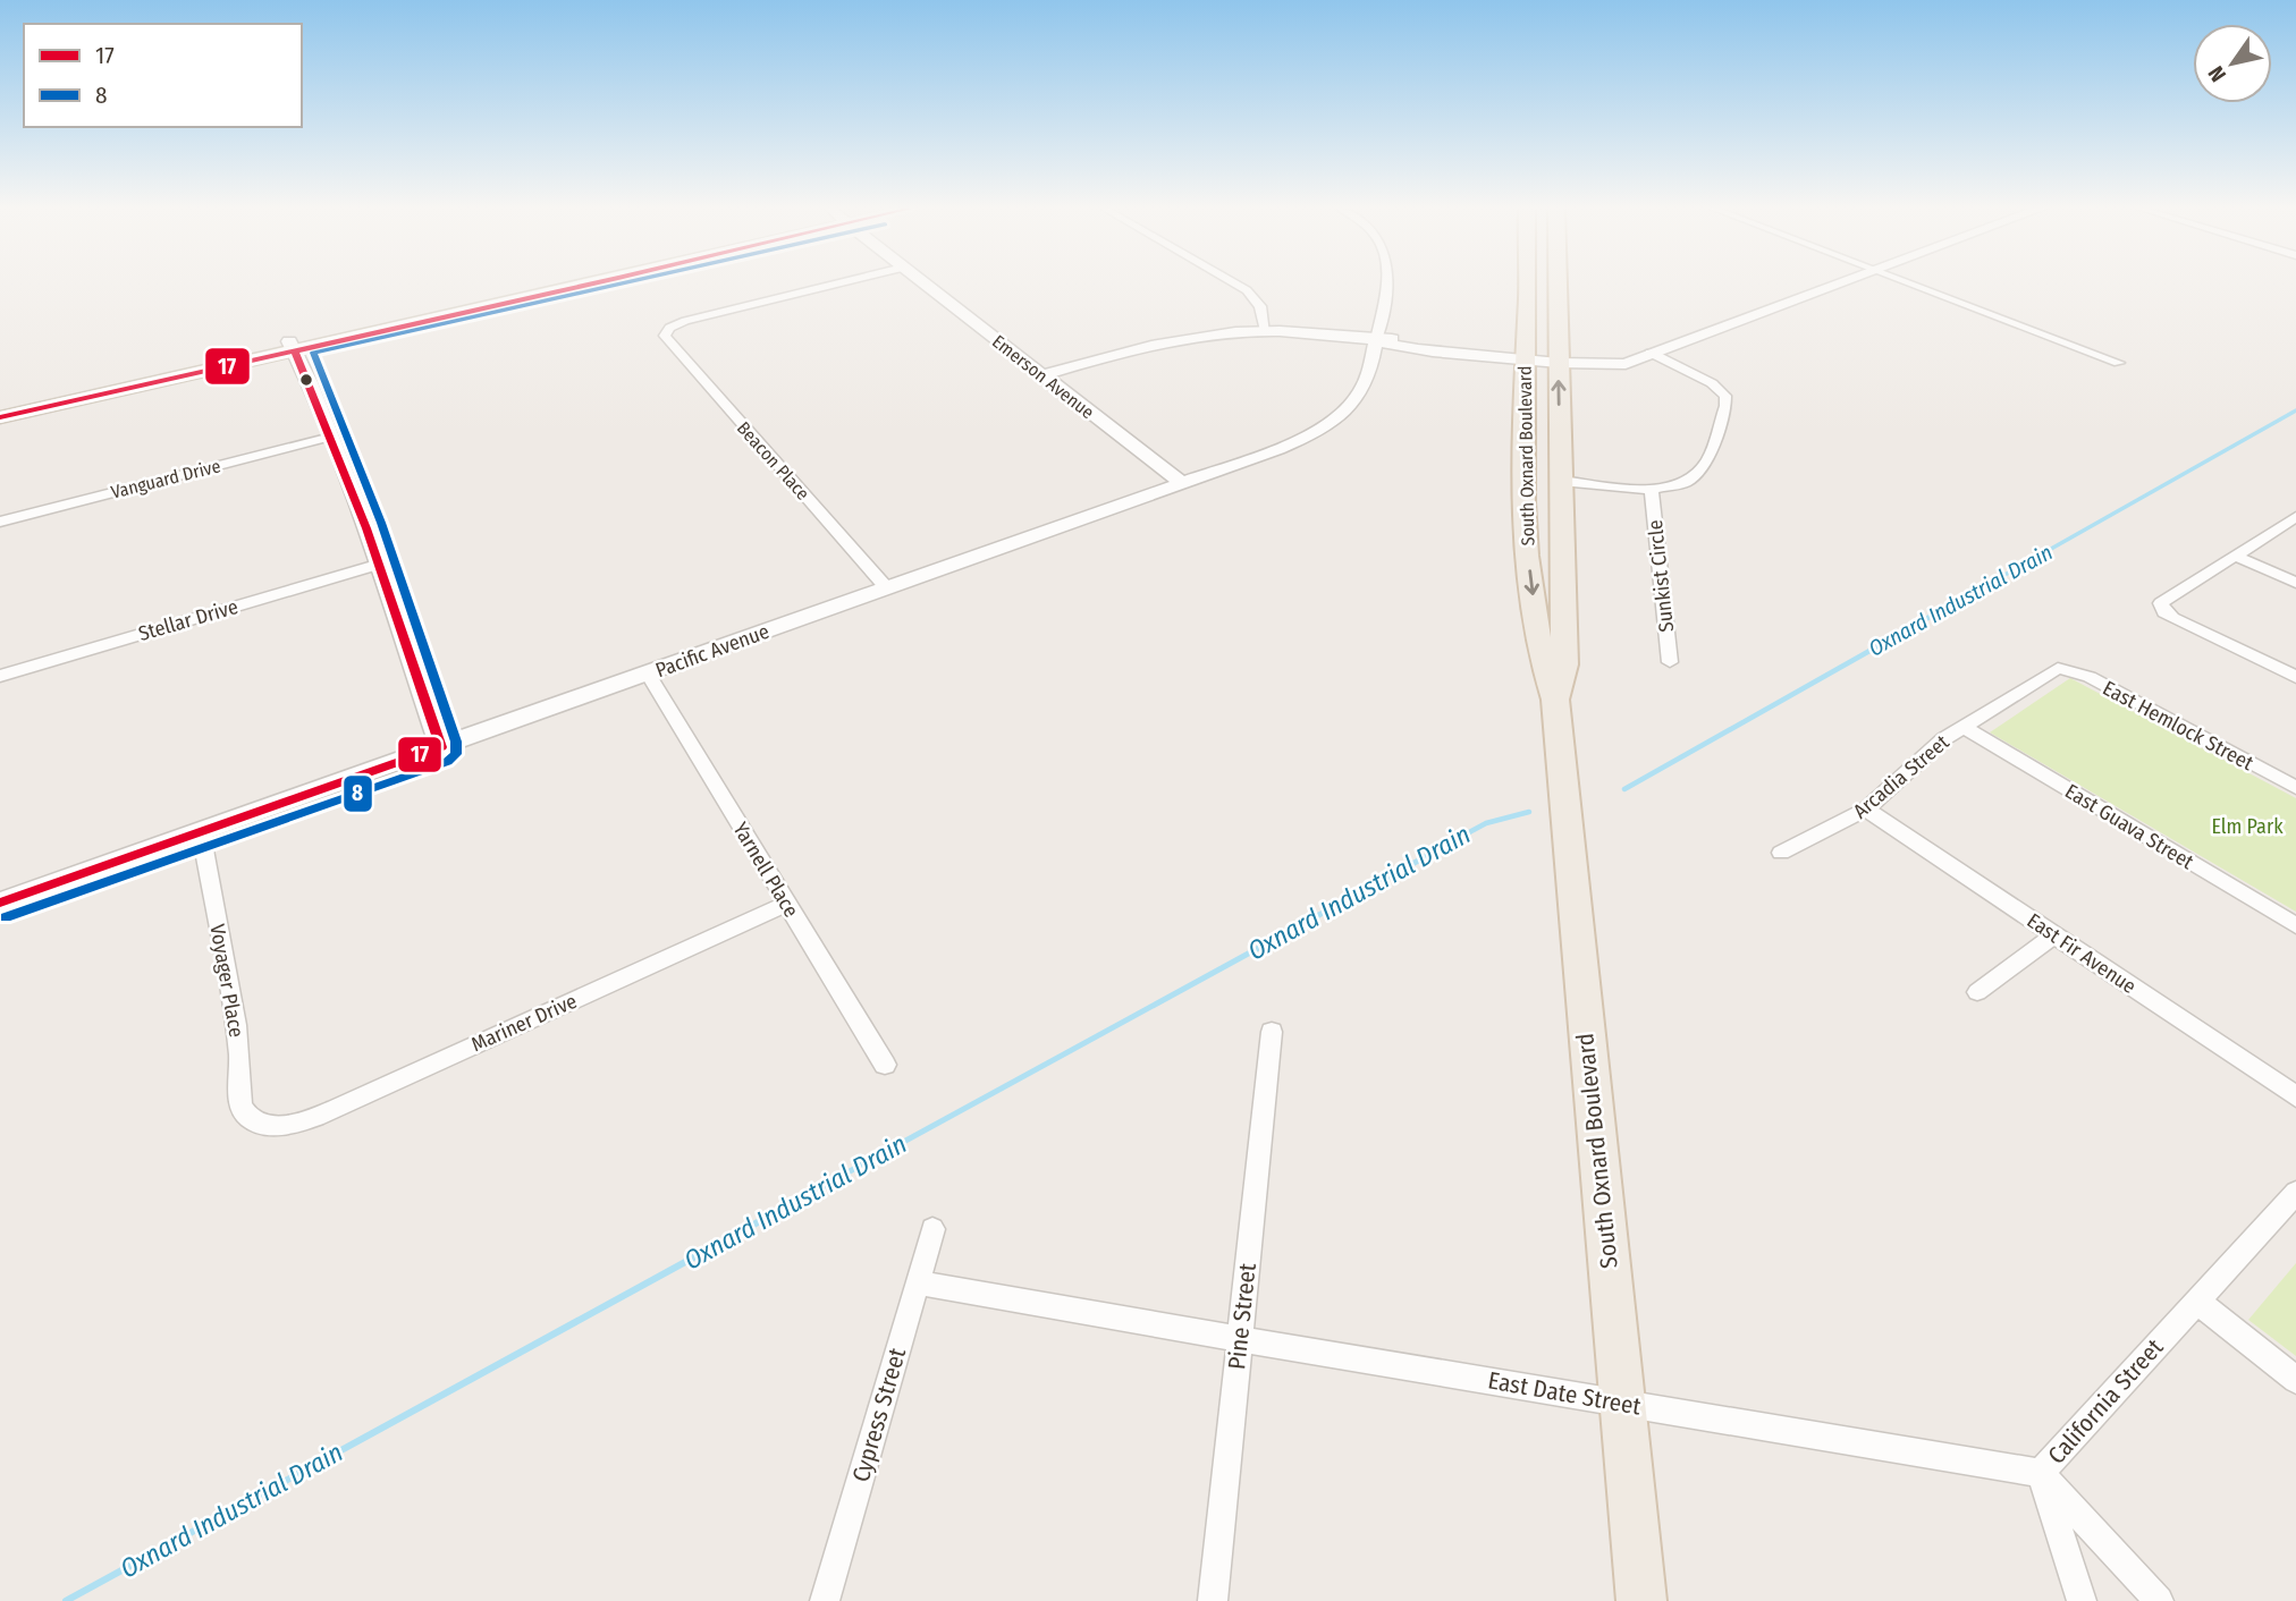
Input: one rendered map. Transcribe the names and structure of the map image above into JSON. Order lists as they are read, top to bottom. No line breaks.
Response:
{"streets":{"main road":["South Oxnard Boulevard"],"street":["Emerson Avenue","Beacon Place","Vanguard Drive","Sunkist Circle","Stellar Drive","Pacific Avenue","East Hemlock Street","Arcadia Street","East Guava Street","Yarnell Place","East Fir Avenue","Voyager Place","Mariner Drive","Pine Street","East Date Street","California Street","Cypress Street"]},"crossings":[["Emerson Avenue","Pacific Avenue"],["South Oxnard Boulevard","East Date Street"],["Beacon Place","Pacific Avenue"],["Pacific Avenue","Yarnell Place"],["Pacific Avenue","Voyager Place"],["East Hemlock Street","Arcadia Street"],["Arcadia Street","East Guava Street"],["Arcadia Street","East Fir Avenue"],["Yarnell Place","Mariner Drive"],["Voyager Place","Mariner Drive"],["Pine Street","East Date Street"],["East Date Street","California Street"],["East Date Street","Cypress Street"]],"water":["Oxnard Industrial Drain"],"parks":["Elm Park"],"lines":["transit line 17","transit line 8"],"legend":["17","8"],"north":"bottom left"}
